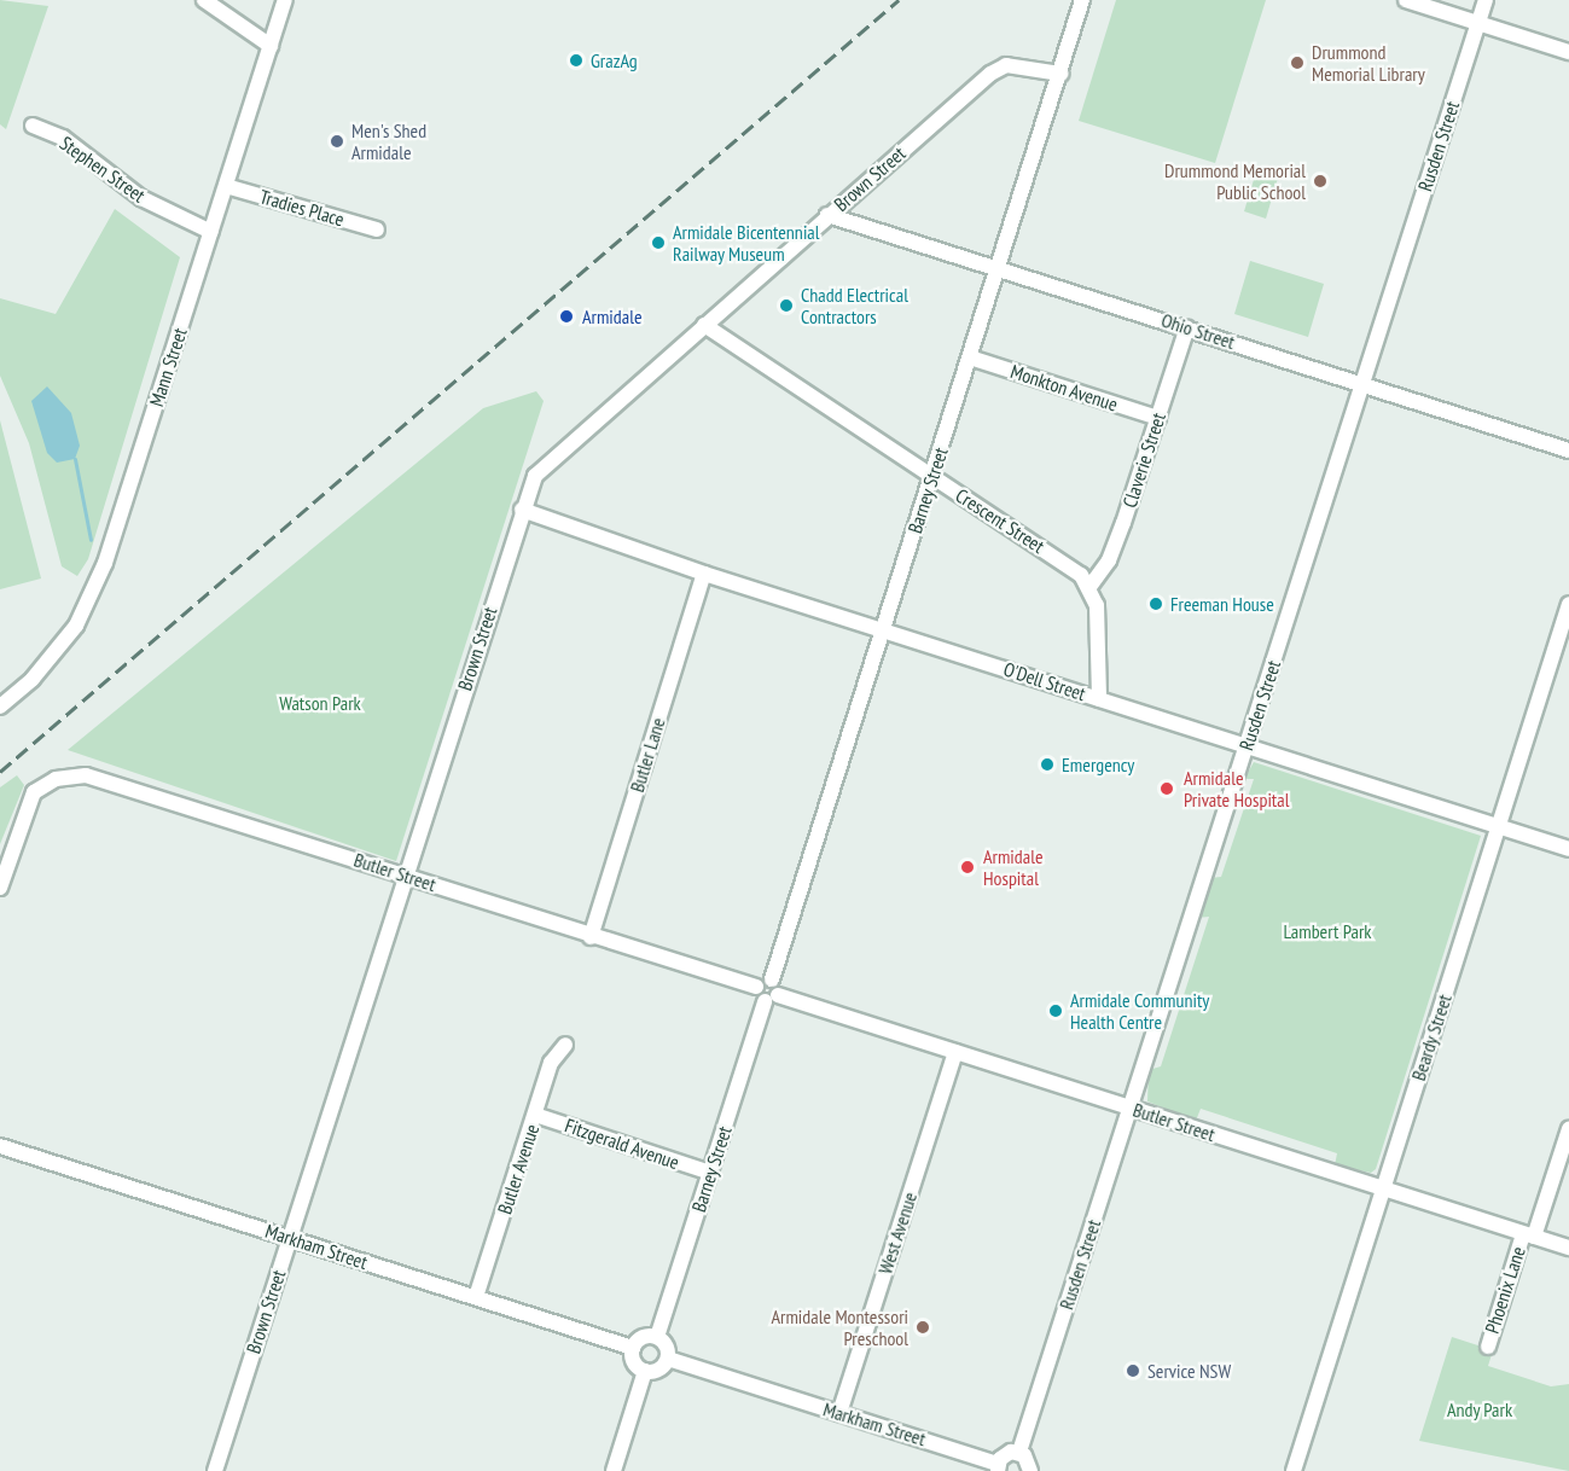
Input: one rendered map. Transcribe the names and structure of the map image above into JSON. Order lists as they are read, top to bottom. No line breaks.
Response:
{"streets":{"street":["Rusden Street","Stephen Street","Brown Street","Tradies Place","Ohio Street","Mann Street","Monkton Avenue","Claverie Street","Barney Street","Crescent Street","O'Dell Street","Butler Lane","Butler Street","Beardy Street","Fitzgerald Avenue","Butler Avenue","West Avenue","Markham Street","Phoenix Lane"]},"crossings":[["Rusden Street","Ohio Street"],["Rusden Street","O'Dell Street"],["Rusden Street","Butler Street"],["Stephen Street","Mann Street"],["Brown Street","Ohio Street"],["Brown Street","Barney Street"],["Brown Street","Crescent Street"],["Brown Street","O'Dell Street"],["Brown Street","Butler Street"],["Brown Street","Markham Street"],["Tradies Place","Mann Street"],["Ohio Street","Claverie Street"],["Ohio Street","Barney Street"],["Monkton Avenue","Claverie Street"],["Monkton Avenue","Barney Street"],["Claverie Street","Crescent Street"],["Barney Street","Crescent Street"],["Barney Street","O'Dell Street"],["Barney Street","Butler Street"],["Barney Street","Fitzgerald Avenue"],["Barney Street","Markham Street"],["O'Dell Street","Butler Lane"],["O'Dell Street","Beardy Street"],["Butler Lane","Butler Street"],["Butler Street","Beardy Street"],["Butler Street","West Avenue"],["Butler Street","Phoenix Lane"],["Fitzgerald Avenue","Butler Avenue"],["Butler Avenue","Markham Street"],["West Avenue","Markham Street"]],"parks":["Watson Park","Lambert Park","Andy Park"],"places":["GrazAg","Drummond Memorial Library","Men's Shed Armidale","Drummond Memorial Public School","Armidale Bicentennial Railway Museum","Chadd Electrical Contractors","Armidale","Freeman House","Emergency","Armidale Private Hospital","Armidale Hospital","Armidale Community Health Centre","Armidale Montessori Preschool","Service NSW"]}
